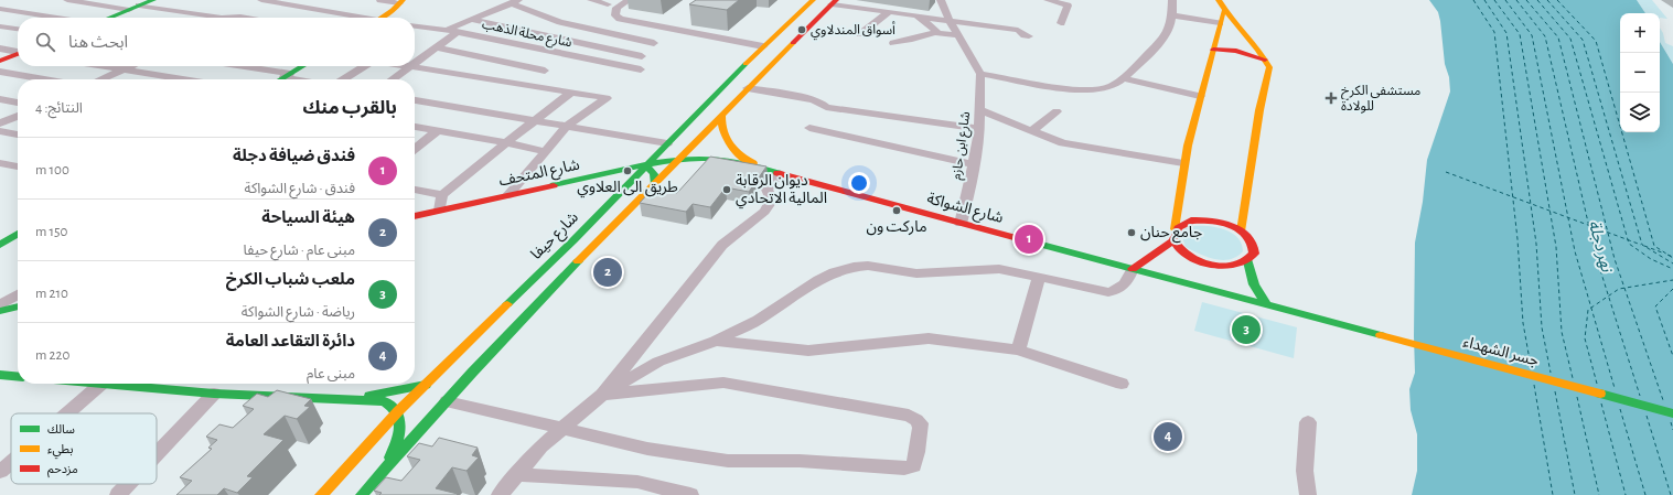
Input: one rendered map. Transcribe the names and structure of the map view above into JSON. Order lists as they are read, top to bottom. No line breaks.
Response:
{"streets":{"main road":["شارع المتحف","شارع الشواكة","شارع حيفا","جسر الشهداء"],"street":["شارع محلة الذهب","شارع ابن حازم"]},"crossings":[["شارع ابن حازم","شارع الشواكة"],["شارع المتحف","شارع الشواكة"],["شارع المتحف","شارع حيفا"],["شارع الشواكة","جسر الشهداء"]],"water":["نهر دجلة"],"places":{"other":["أسواق المندلاوي","طريق الى العلاوي","ديوان الرقابة المالية الاتحادي","ماركت ون","جامع حنان"],"health":["مستشفى الكرخ للولادة"]},"legend":["سالك","بطيء","مزدحم"],"page":{"map_buttons":["+","−"],"search":"ابحث هنا","heading":["بالقرب منك","النتائج: 4"],"list":[{"mark":"1","name":"فندق ضيافة دجلة","note":"فندق · شارع الشواكة","value":"100 m"},{"mark":"2","name":"هيئة السياحة","note":"مبنى عام · شارع حيفا","value":"150 m"},{"mark":"3","name":"ملعب شباب الكرخ","note":"رياضة · شارع الشواكة","value":"210 m"},{"mark":"4","name":"دائرة التقاعد العامة","note":"مبنى عام","value":"220 m"}],"pins":["1","2","3","4"]}}
